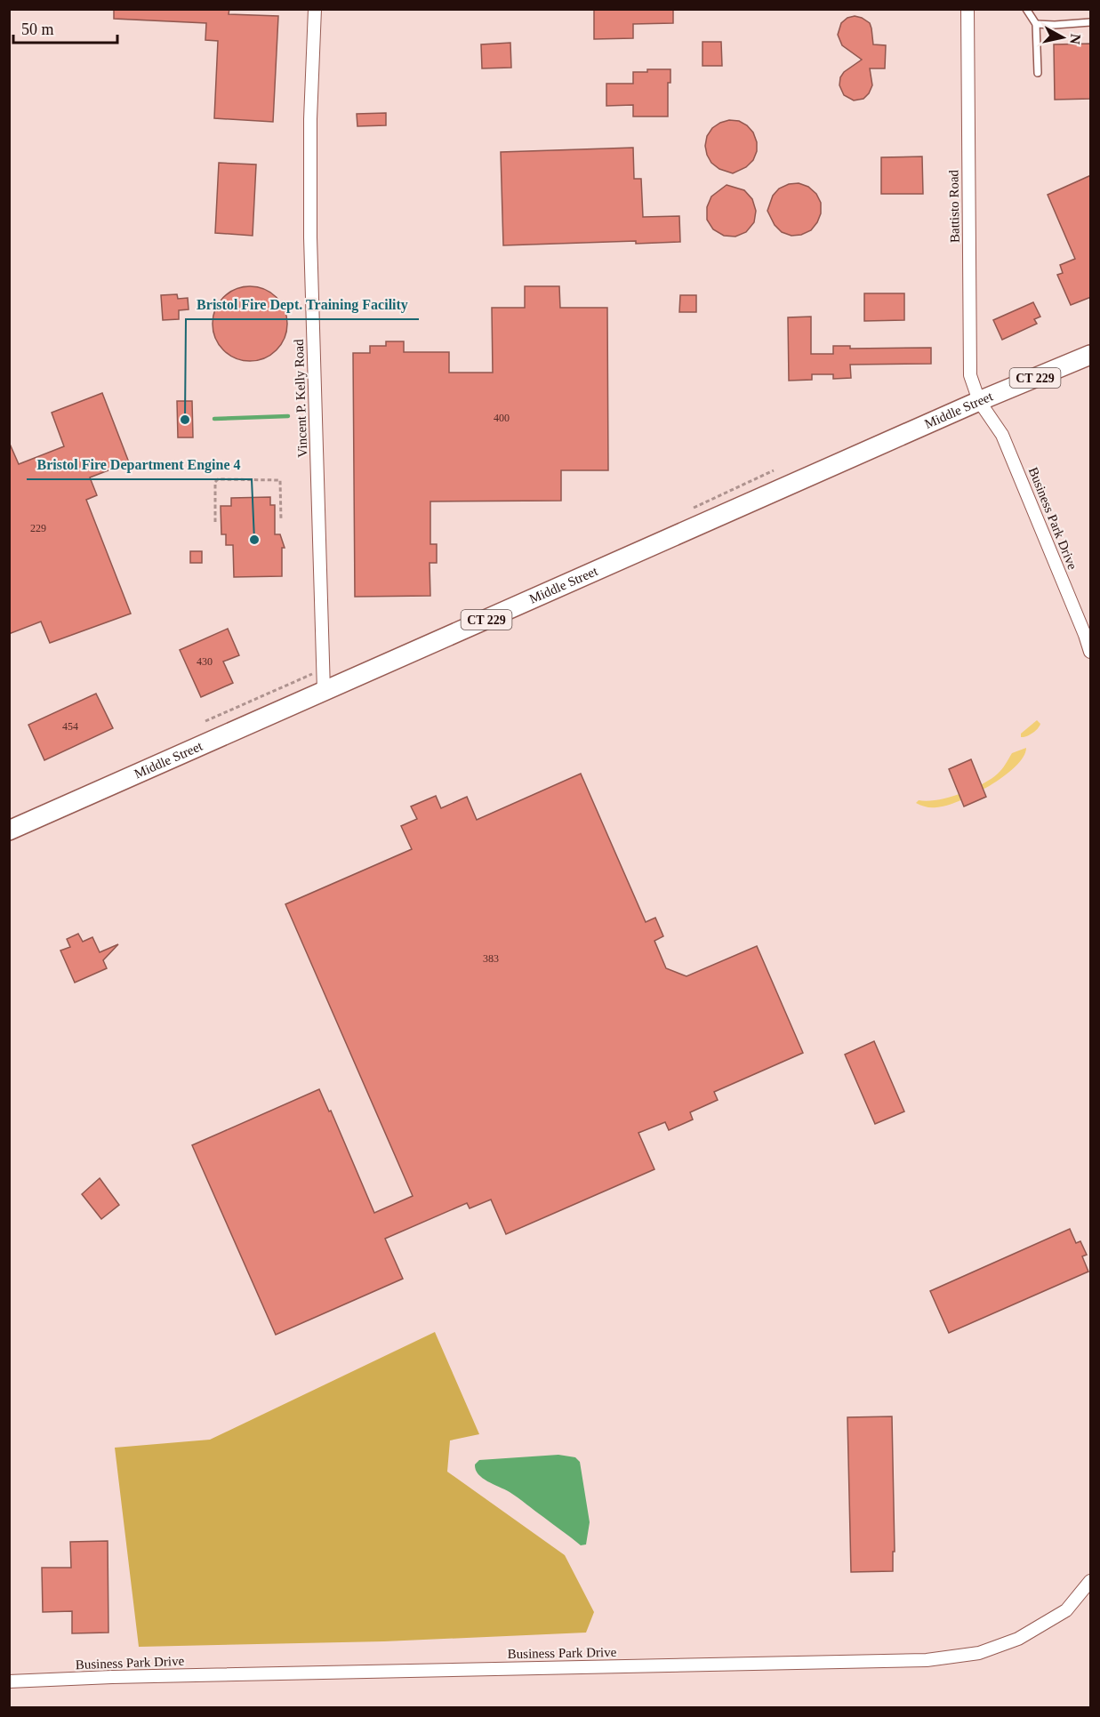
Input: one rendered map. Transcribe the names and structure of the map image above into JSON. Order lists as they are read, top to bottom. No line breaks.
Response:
{"streets":{"main road":["CT 229","Middle Street"],"street":["Battisto Road","Vincent P. Kelly Road","Business Park Drive"]},"crossings":[["Battisto Road","Middle Street"],["Battisto Road","Business Park Drive"],["Vincent P. Kelly Road","Middle Street"],["Middle Street","Business Park Drive"]],"places":["Bristol Fire Dept. Training Facility","Bristol Fire Department Engine 4"],"house_numbers":["400","229","430","454","383"],"scale_bar":"50 m","north":"right"}
